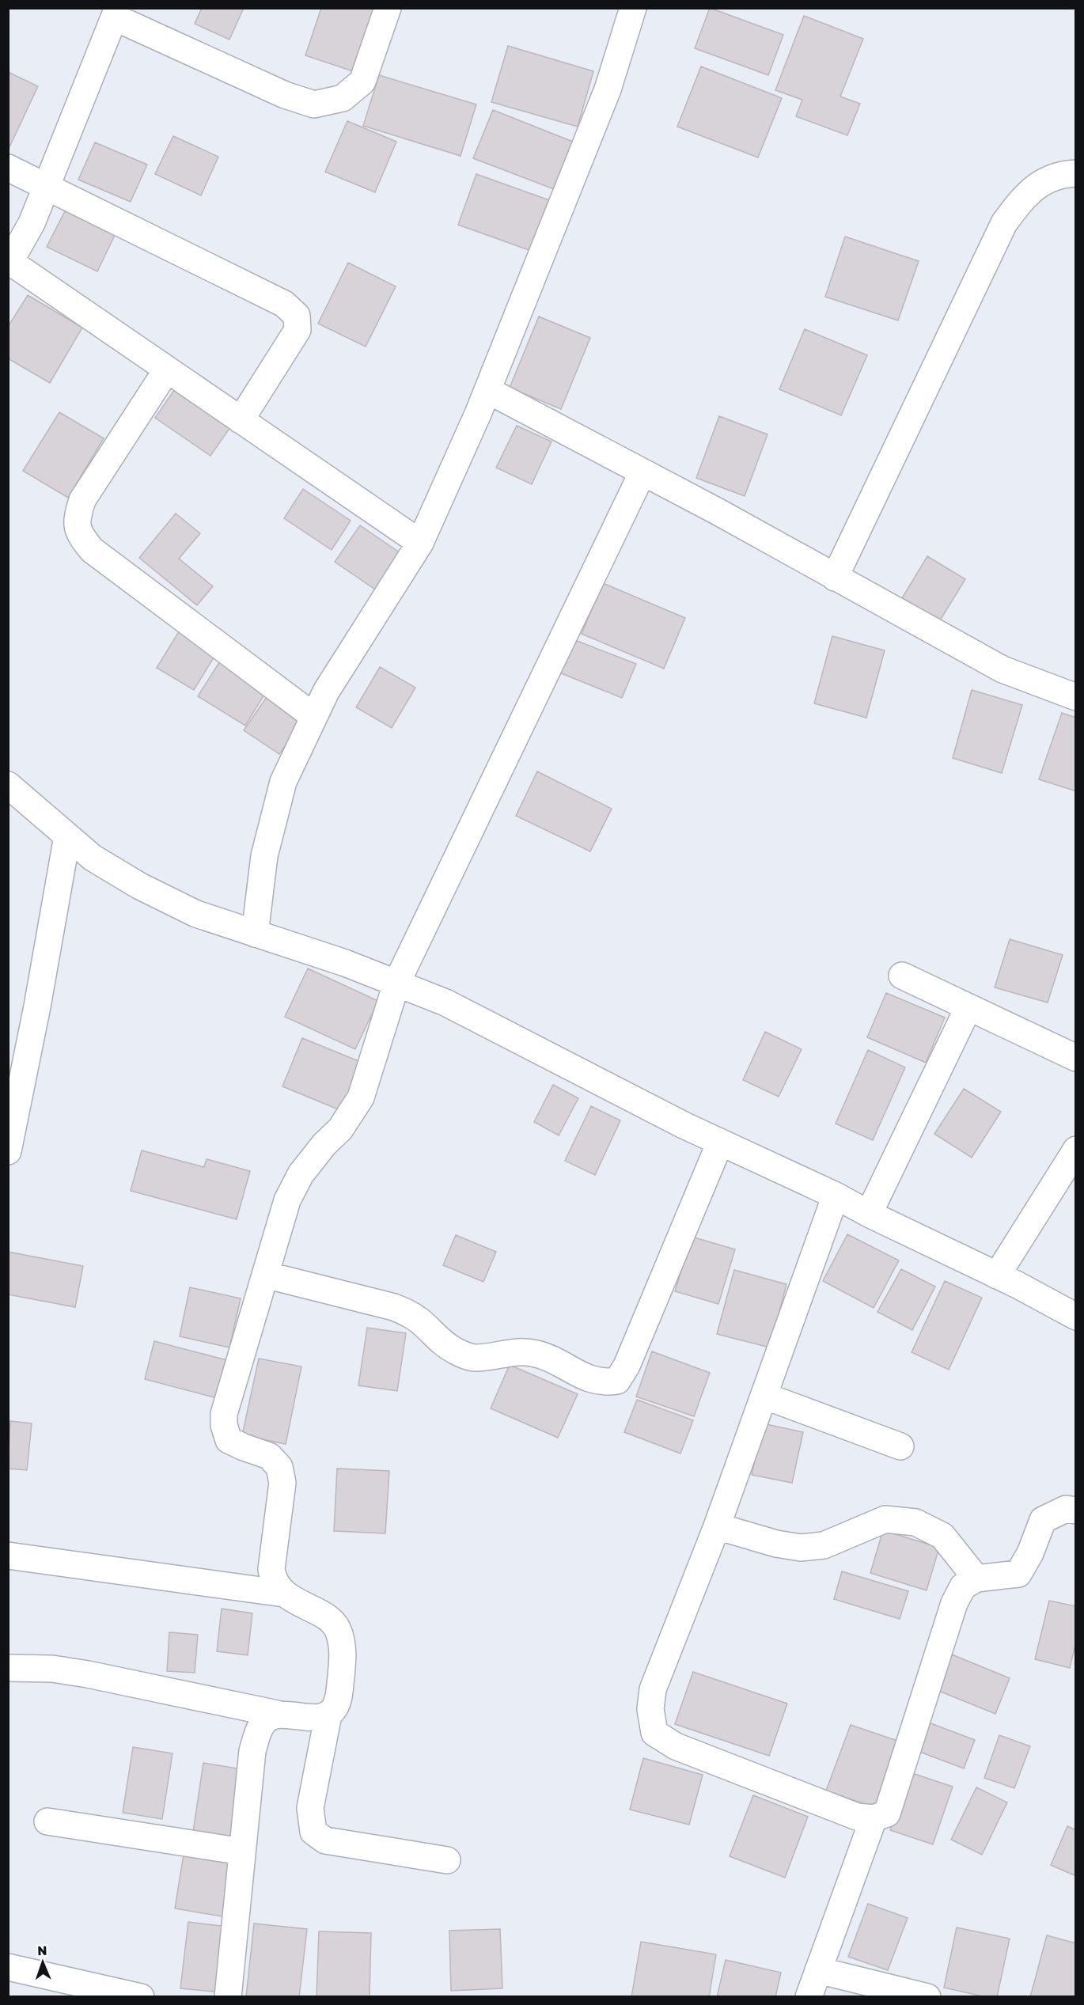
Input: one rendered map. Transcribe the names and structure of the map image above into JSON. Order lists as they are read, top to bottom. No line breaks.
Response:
{"north":"top"}
